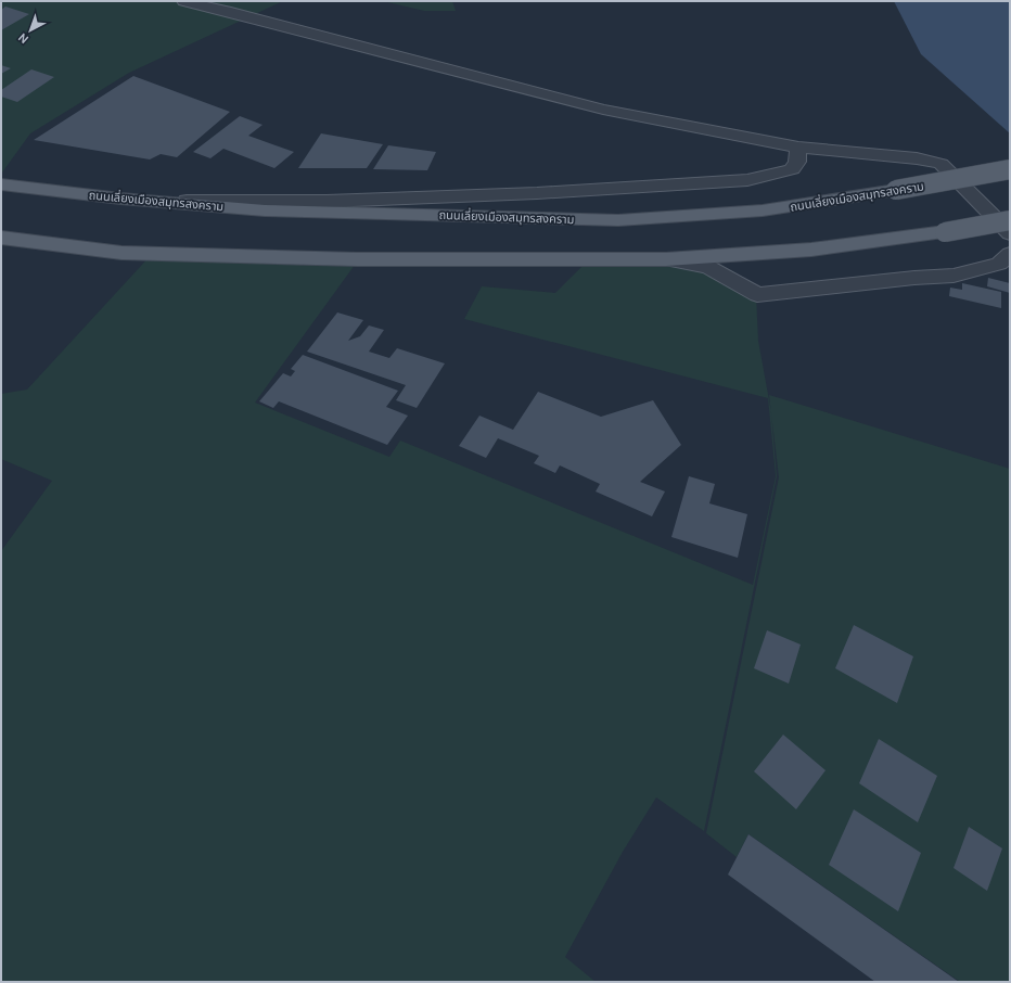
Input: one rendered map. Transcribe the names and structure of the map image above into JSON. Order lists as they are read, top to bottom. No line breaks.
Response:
{"streets":{"main road":["ถนนเลี่ยงเมืองสมุทรสงคราม"]},"north":"bottom left"}
